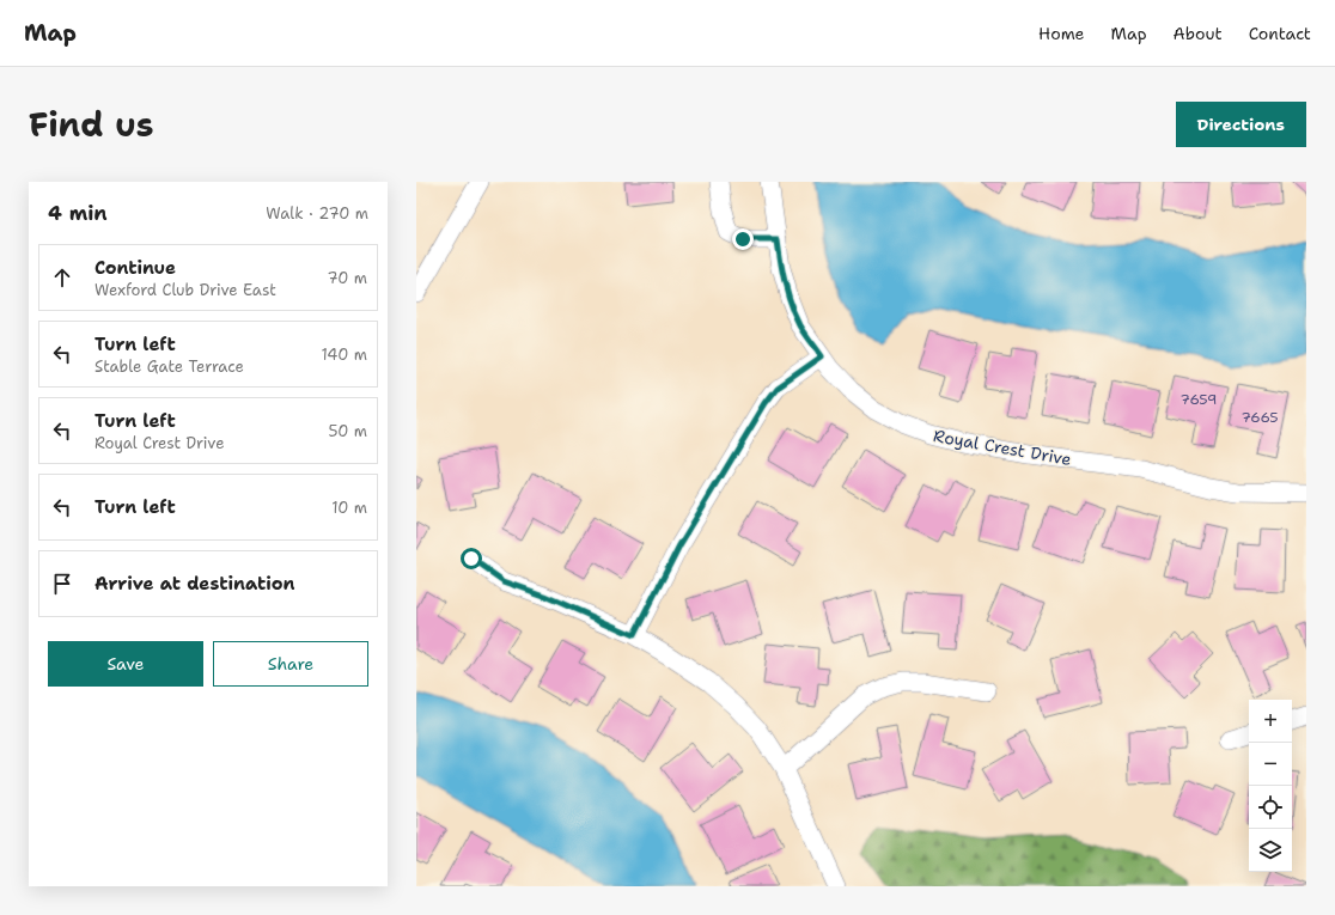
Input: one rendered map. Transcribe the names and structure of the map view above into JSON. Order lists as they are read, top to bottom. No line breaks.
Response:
{"streets":{"street":["Royal Crest Drive"]},"house_numbers":["7659","7665"],"page":{"header":"Map","nav":["Home","Map","About","Contact"],"title":"Find us","buttons":["Directions",["Save","Share"]],"heading":["4 min","Walk · 270 m"],"list":[["Continue","Wexford Club Drive East","70 m"],["Turn left","Stable Gate Terrace","140 m"],["Turn left","Royal Crest Drive","50 m"],["Turn left","10 m"],"Arrive at destination"],"map_buttons":["+","−"]}}
